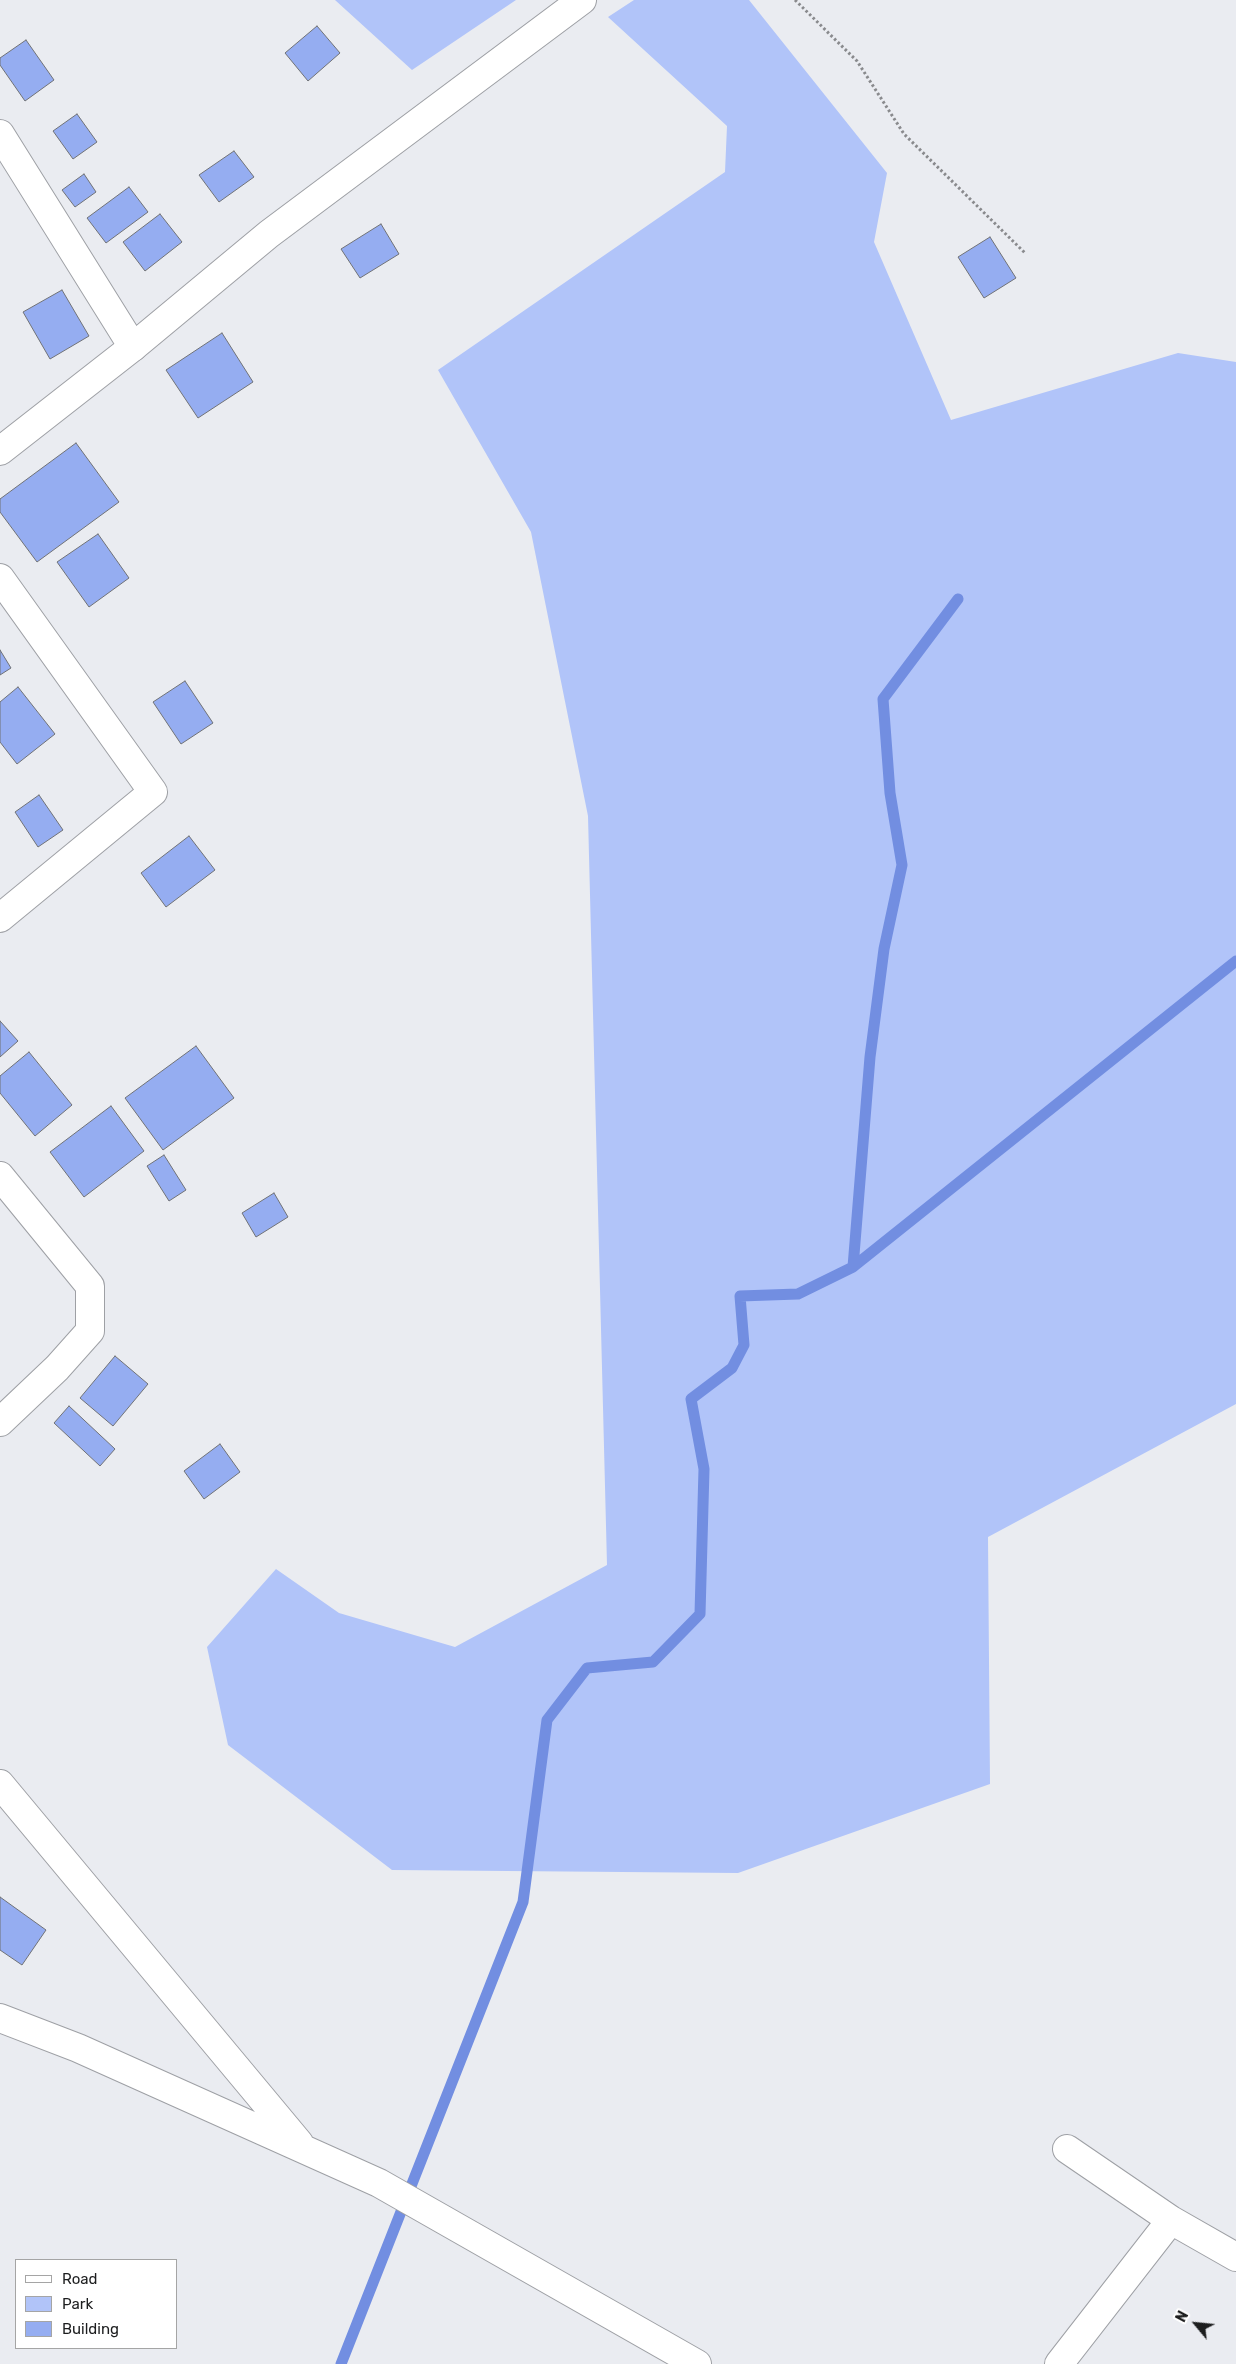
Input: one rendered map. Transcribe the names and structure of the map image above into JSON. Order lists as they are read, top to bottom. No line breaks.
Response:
{"legend":["Road","Park","Building"],"north":"top left"}
